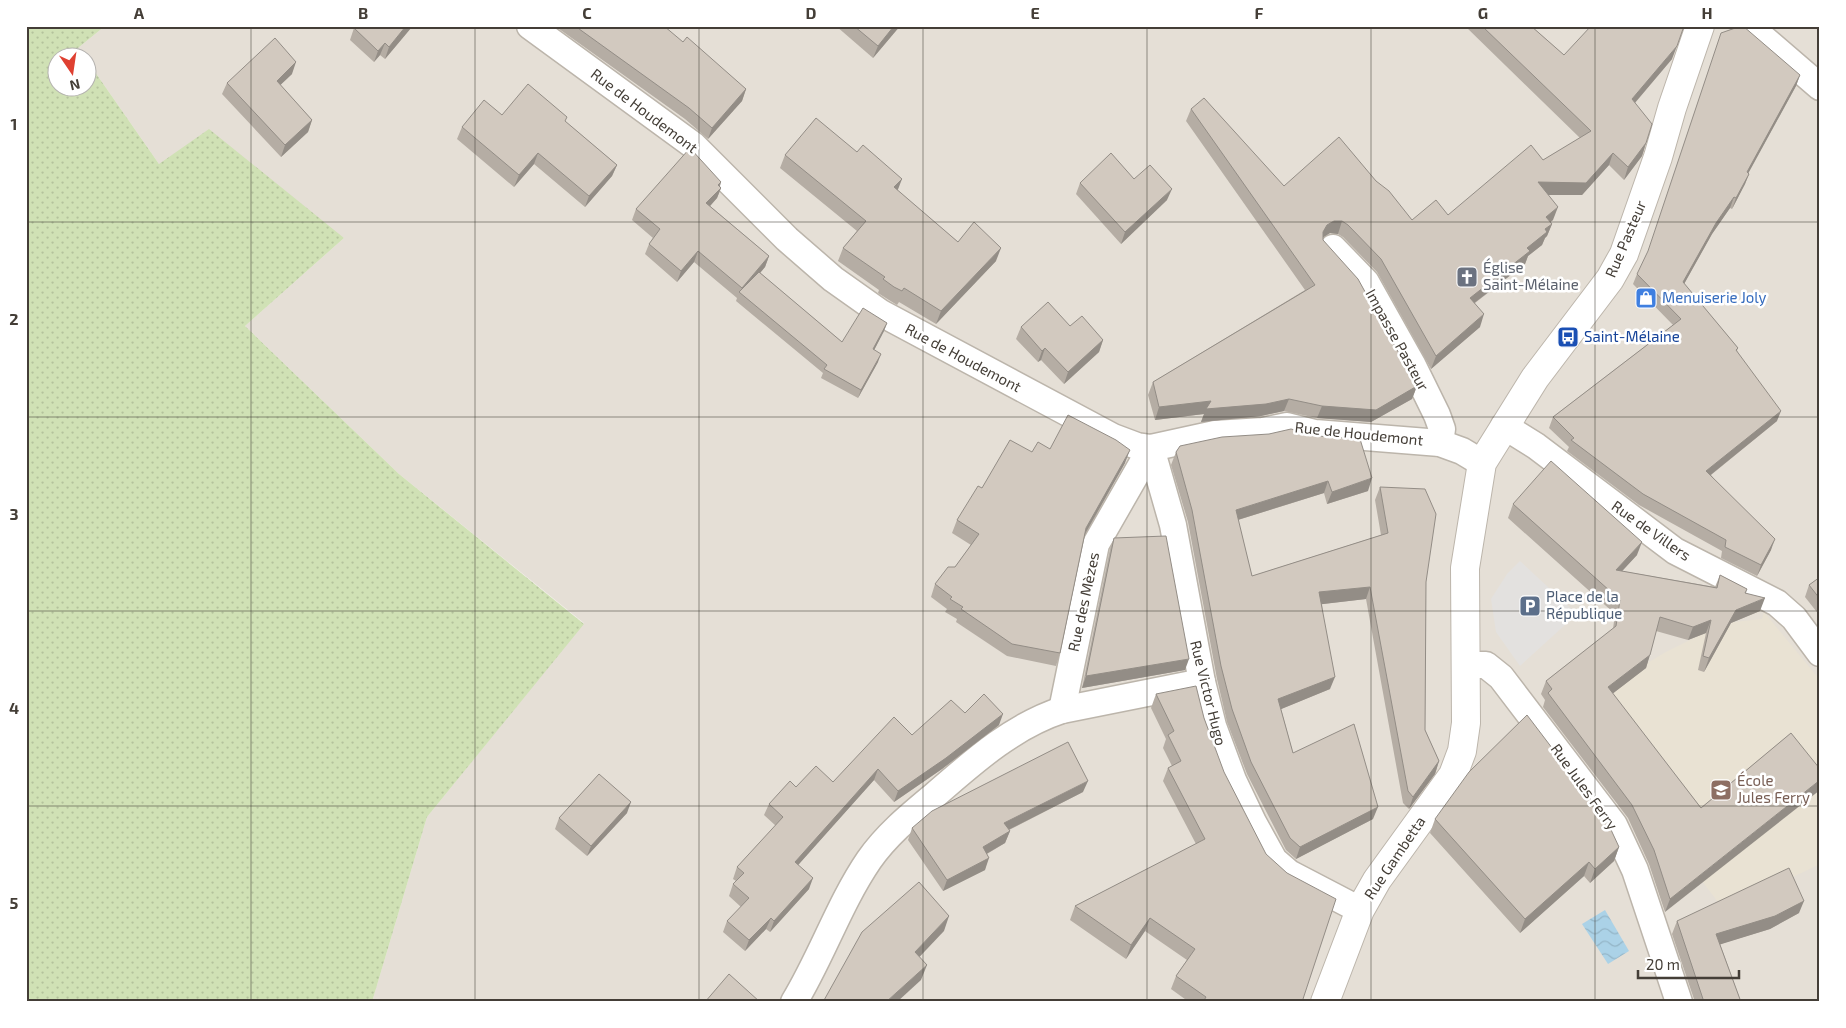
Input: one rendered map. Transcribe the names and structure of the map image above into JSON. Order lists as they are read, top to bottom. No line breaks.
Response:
{"streets":{"street":["Rue de Houdemont","Rue Pasteur","Impasse Pasteur","Rue de Villers","Rue des Mèzes","Rue Victor Hugo","Rue Jules Ferry","Rue Gambetta"]},"crossings":[["Rue de Houdemont","Impasse Pasteur"],["Rue de Houdemont","Rue des Mèzes"],["Rue de Houdemont","Rue Victor Hugo"],["Rue Pasteur","Rue de Villers"],["Rue des Mèzes","Rue Victor Hugo"],["Rue Victor Hugo","Rue Gambetta"],["Rue Jules Ferry","Rue Gambetta"]],"places":{"church":["Église Saint-Mélaine"],"shop":["Menuiserie Joly"],"bus stop":["Saint-Mélaine"],"parking":["Place de la République"],"school or university":["École Jules Ferry"]},"scale_bar":"20 m","north":"bottom","grid":{"columns":["A","B","C","D","E","F","G","H"],"rows":["1","2","3","4","5"]}}
